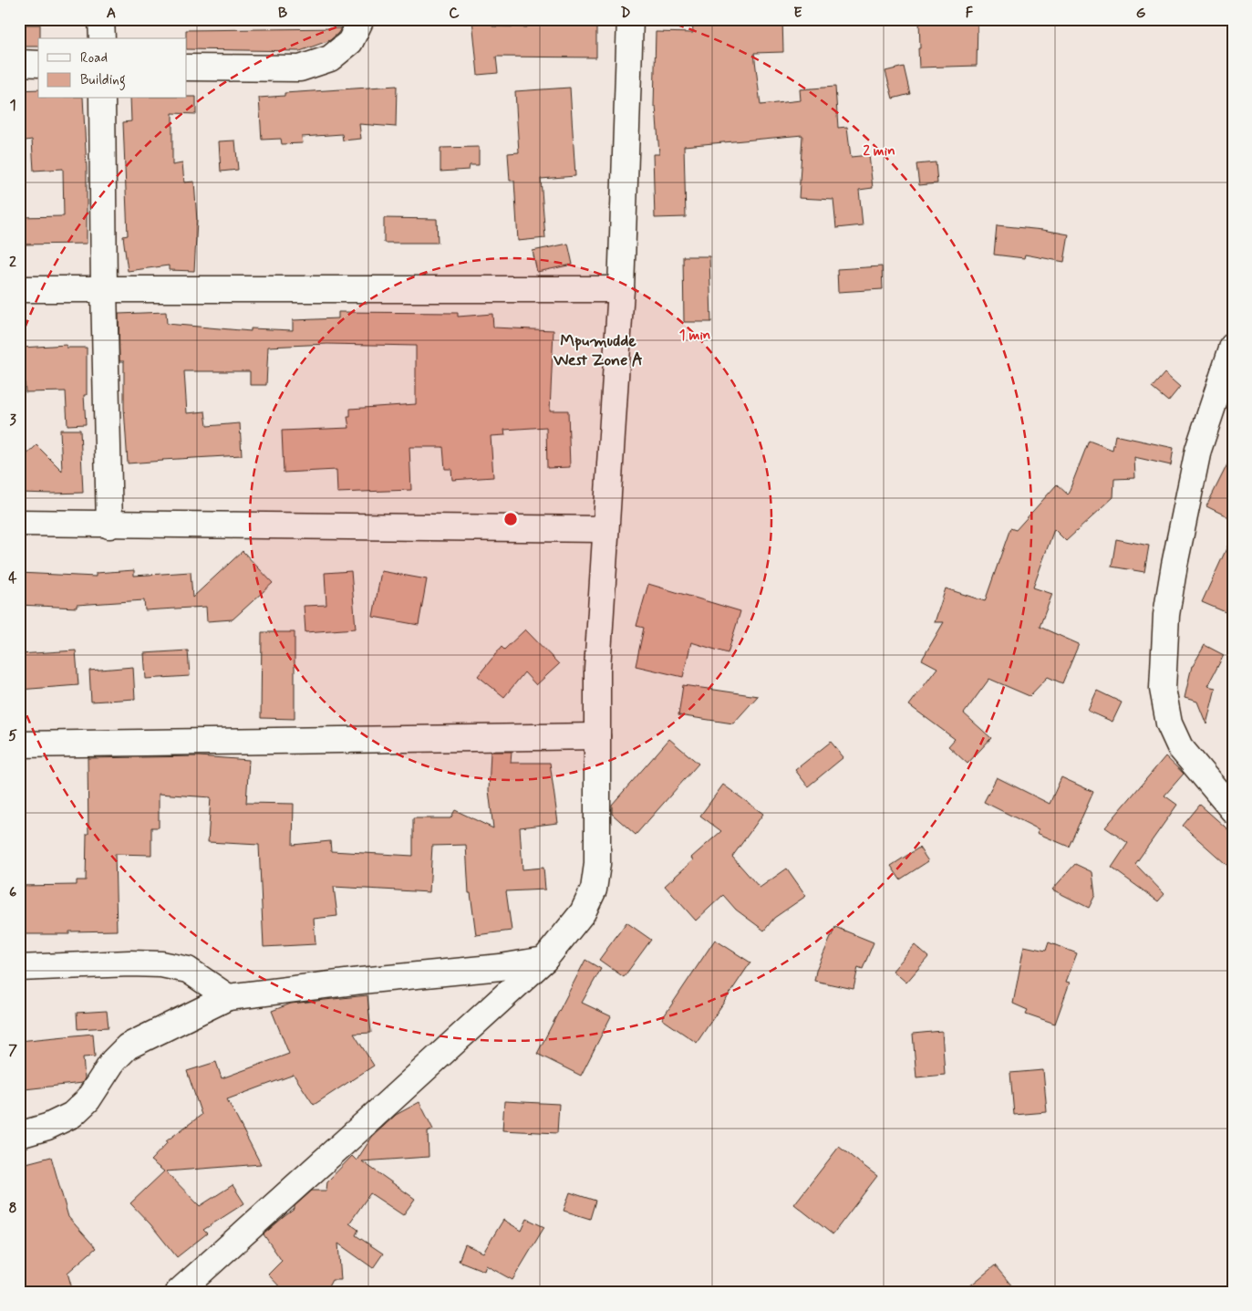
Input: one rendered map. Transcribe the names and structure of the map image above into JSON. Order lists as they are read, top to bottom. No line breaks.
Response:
{"districts":["Mpumudde West Zone A"],"legend":["Road","Building"],"grid":{"columns":["A","B","C","D","E","F","G"],"rows":["1","2","3","4","5","6","7","8"]},"rings":["2 min","1 min"]}
